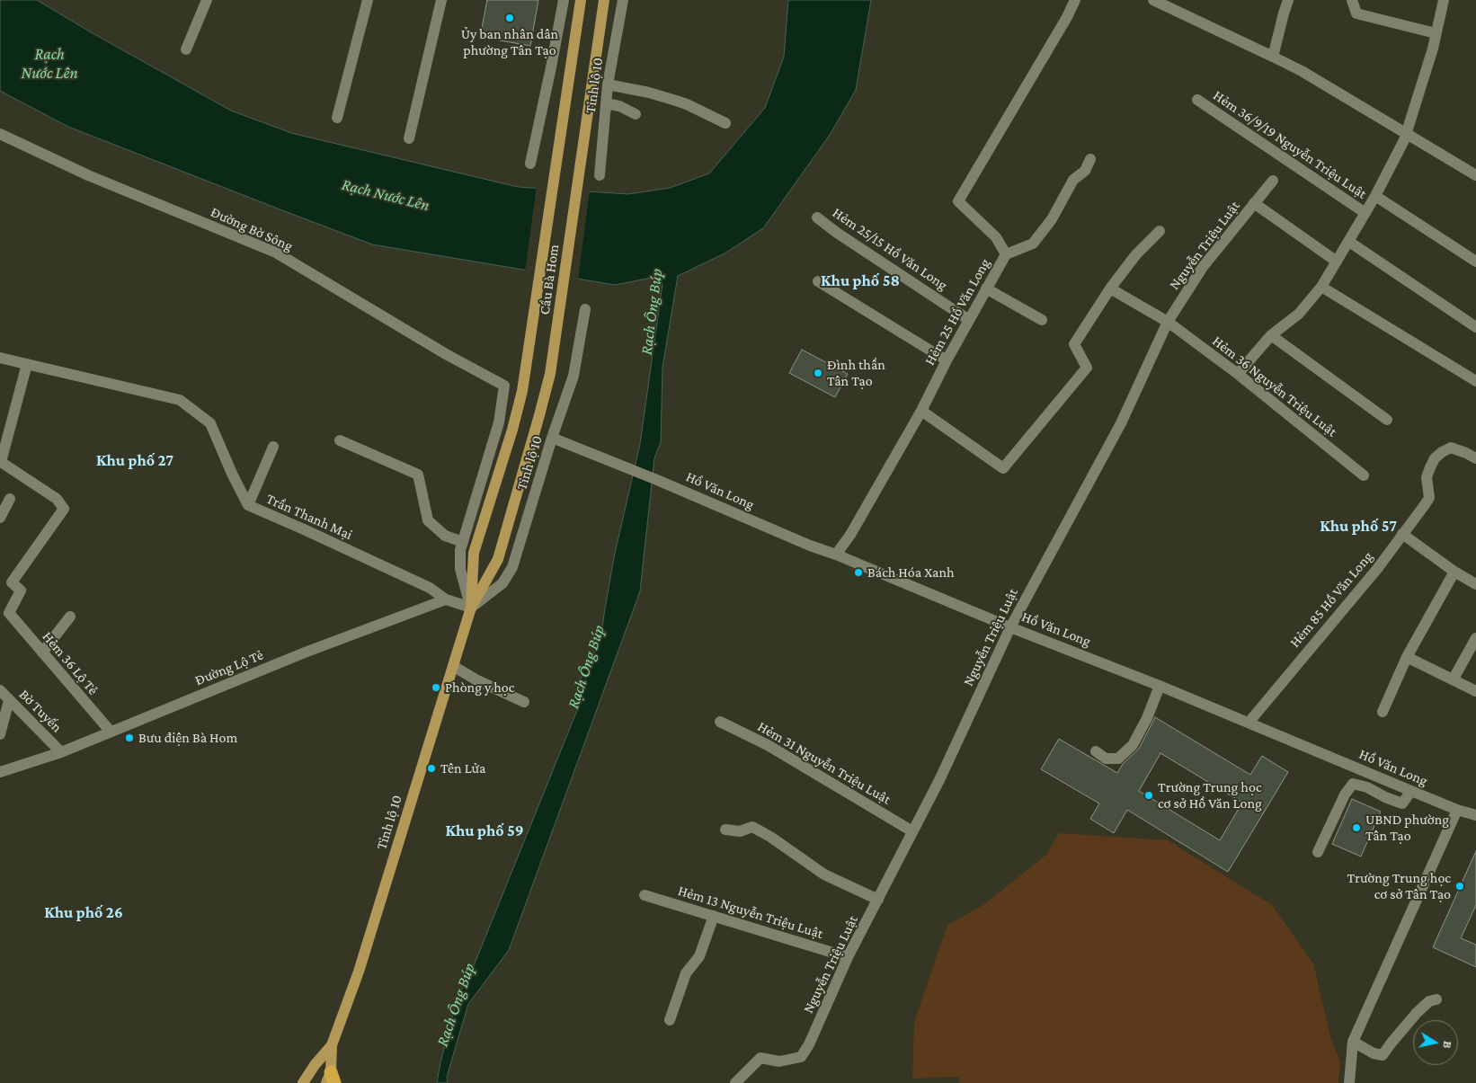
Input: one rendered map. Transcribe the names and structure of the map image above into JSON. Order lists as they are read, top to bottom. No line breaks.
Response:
{"streets":{"main road":["Tỉnh lộ 10","Cầu Bà Hom"],"street":["Hẻm 36/9/19 Nguyễn Triệu Luật","Đường Bờ Sông","Nguyễn Triệu Luật","Hẻm 25/15 Hồ Văn Long","Hẻm 25 Hồ Văn Long","Hẻm 36 Nguyễn Triệu Luật","Hồ Văn Long","Trần Thanh Mại","Hẻm 85 Hồ Văn Long","Hẻm 36 Lộ Tẻ","Đường Lộ Tẻ","Bờ Tuyến","Hẻm 31 Nguyễn Triệu Luật","Hẻm 13 Nguyễn Triệu Luật"]},"crossings":[["Tỉnh lộ 10","Cầu Bà Hom"],["Tỉnh lộ 10","Hồ Văn Long"],["Nguyễn Triệu Luật","Hẻm 36 Nguyễn Triệu Luật"],["Nguyễn Triệu Luật","Hồ Văn Long"],["Nguyễn Triệu Luật","Hẻm 31 Nguyễn Triệu Luật"],["Nguyễn Triệu Luật","Hẻm 13 Nguyễn Triệu Luật"],["Hẻm 25/15 Hồ Văn Long","Hẻm 25 Hồ Văn Long"],["Hẻm 25 Hồ Văn Long","Hồ Văn Long"],["Hồ Văn Long","Hẻm 85 Hồ Văn Long"],["Trần Thanh Mại","Hẻm 36 Lộ Tẻ"],["Trần Thanh Mại","Đường Lộ Tẻ"],["Hẻm 36 Lộ Tẻ","Đường Lộ Tẻ"],["Đường Lộ Tẻ","Bờ Tuyến"]],"districts":["Khu phố 58","Khu phố 27","Khu phố 57","Khu phố 59","Khu phố 26"],"water":["Rạch Nước Lên","Rạch Ông Búp"],"places":["Ủy ban nhân dân phường Tân Tạo","Đình thần Tân Tạo","Bách Hóa Xanh","Phòng y học","Bưu điện Bà Hom","Tên Lửa","Trường Trung học cơ sở Hồ Văn Long","UBND phường Tân Tạo","Trường Trung học cơ sở Tân Tạo"],"north":"right"}
